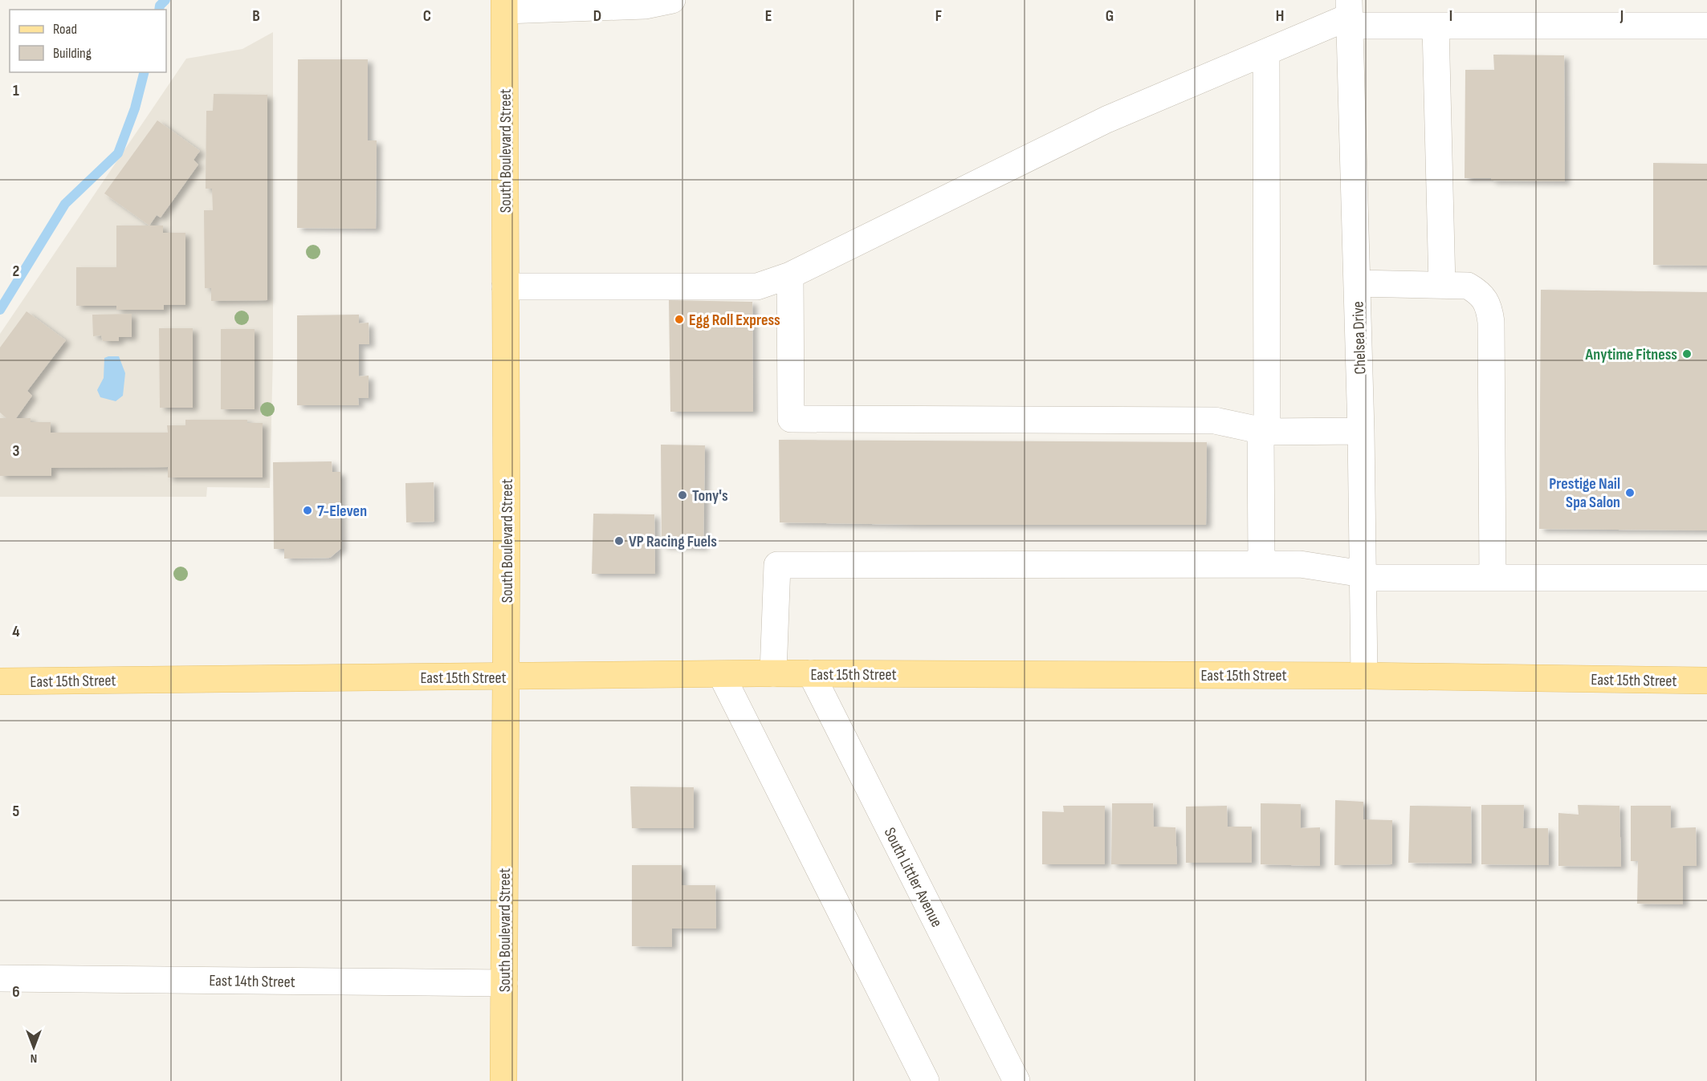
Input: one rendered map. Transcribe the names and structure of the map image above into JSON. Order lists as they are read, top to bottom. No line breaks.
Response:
{"streets":{"main road":["South Boulevard Street","East 15th Street"],"street":["Chelsea Drive","South Littler Avenue","East 14th Street"]},"crossings":[["South Boulevard Street","East 15th Street"],["South Boulevard Street","East 14th Street"],["Chelsea Drive","East 15th Street"],["East 15th Street","South Littler Avenue"]],"places":["Egg Roll Express","Anytime Fitness","Prestige Nail Spa Salon","Tony's","7-Eleven","VP Racing Fuels"],"legend":["Road","Building"],"north":"bottom","grid":{"columns":["B","C","D","E","F","G","H","I","J"],"rows":["1","2","3","4","5","6"]}}
